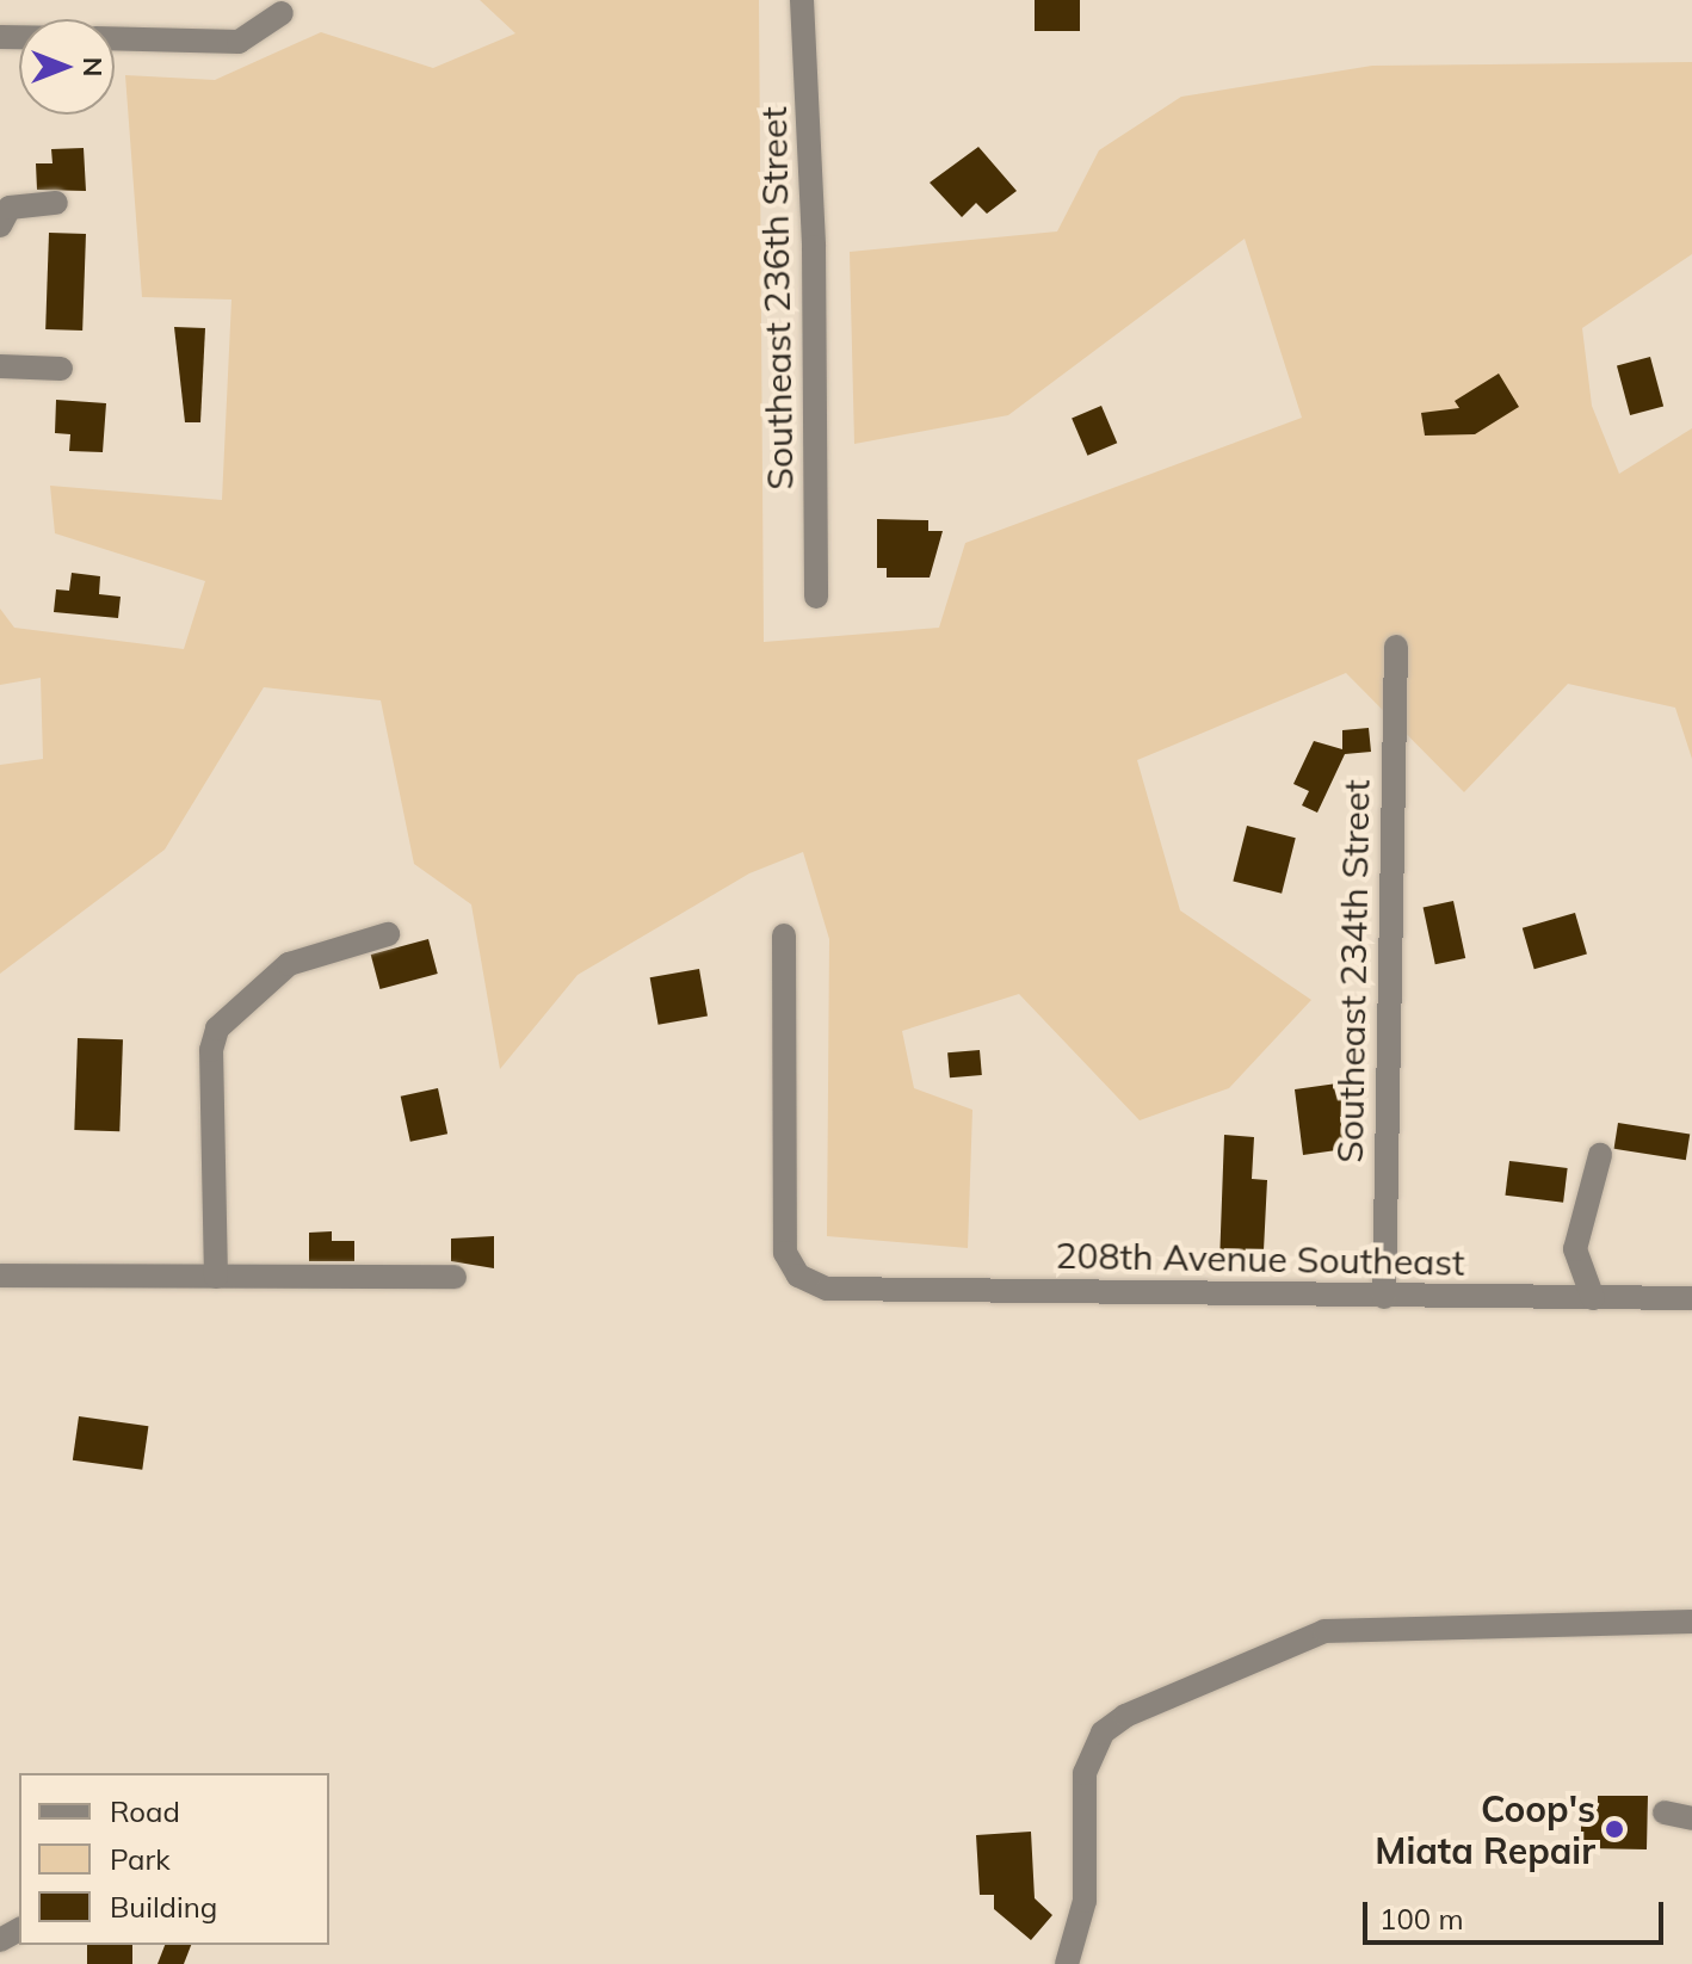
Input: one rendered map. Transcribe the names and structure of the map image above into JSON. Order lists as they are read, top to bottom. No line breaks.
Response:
{"streets":{"street":["Southeast 236th Street","Southeast 234th Street","208th Avenue Southeast"]},"crossings":[["Southeast 234th Street","208th Avenue Southeast"]],"places":["Coop's Miata Repair"],"legend":["Road","Park","Building"],"scale_bar":"100 m","north":"right"}
